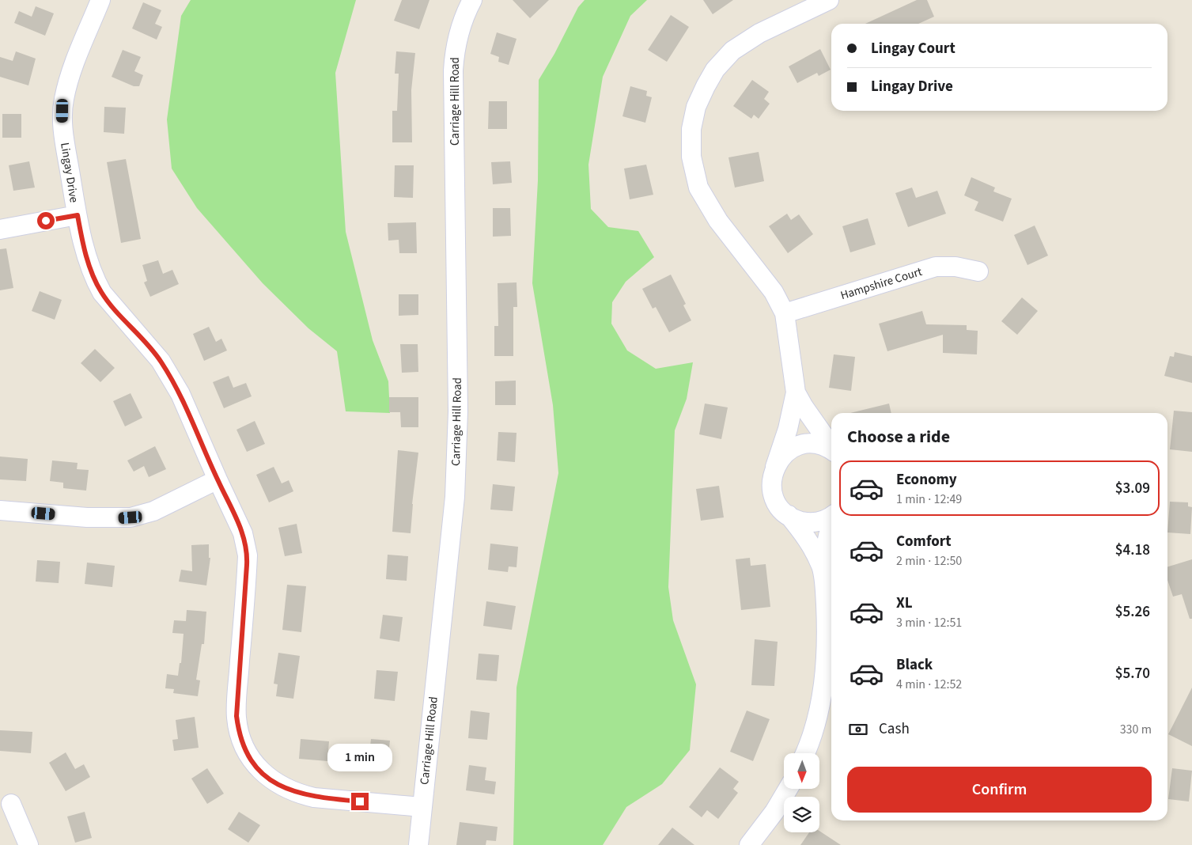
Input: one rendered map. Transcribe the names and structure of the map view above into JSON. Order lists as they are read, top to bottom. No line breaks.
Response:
{"streets":{"street":["Carriage Hill Road","Lingay Drive","Hampshire Court"]},"crossings":[["Carriage Hill Road","Lingay Drive"]],"north":"bottom","page":{"banner":["Lingay Court","Lingay Drive"],"heading":"Choose a ride","list":[{"name":"Economy","note":"1 min · 12:49","value":"$3.09"},{"name":"Comfort","note":"2 min · 12:50","value":"$4.18"},{"name":"XL","note":"3 min · 12:51","value":"$5.26"},{"name":"Black","note":"4 min · 12:52","value":"$5.70"}],"pay":["Cash","330 m"],"bubble":"1 min","buttons":"Confirm"}}
